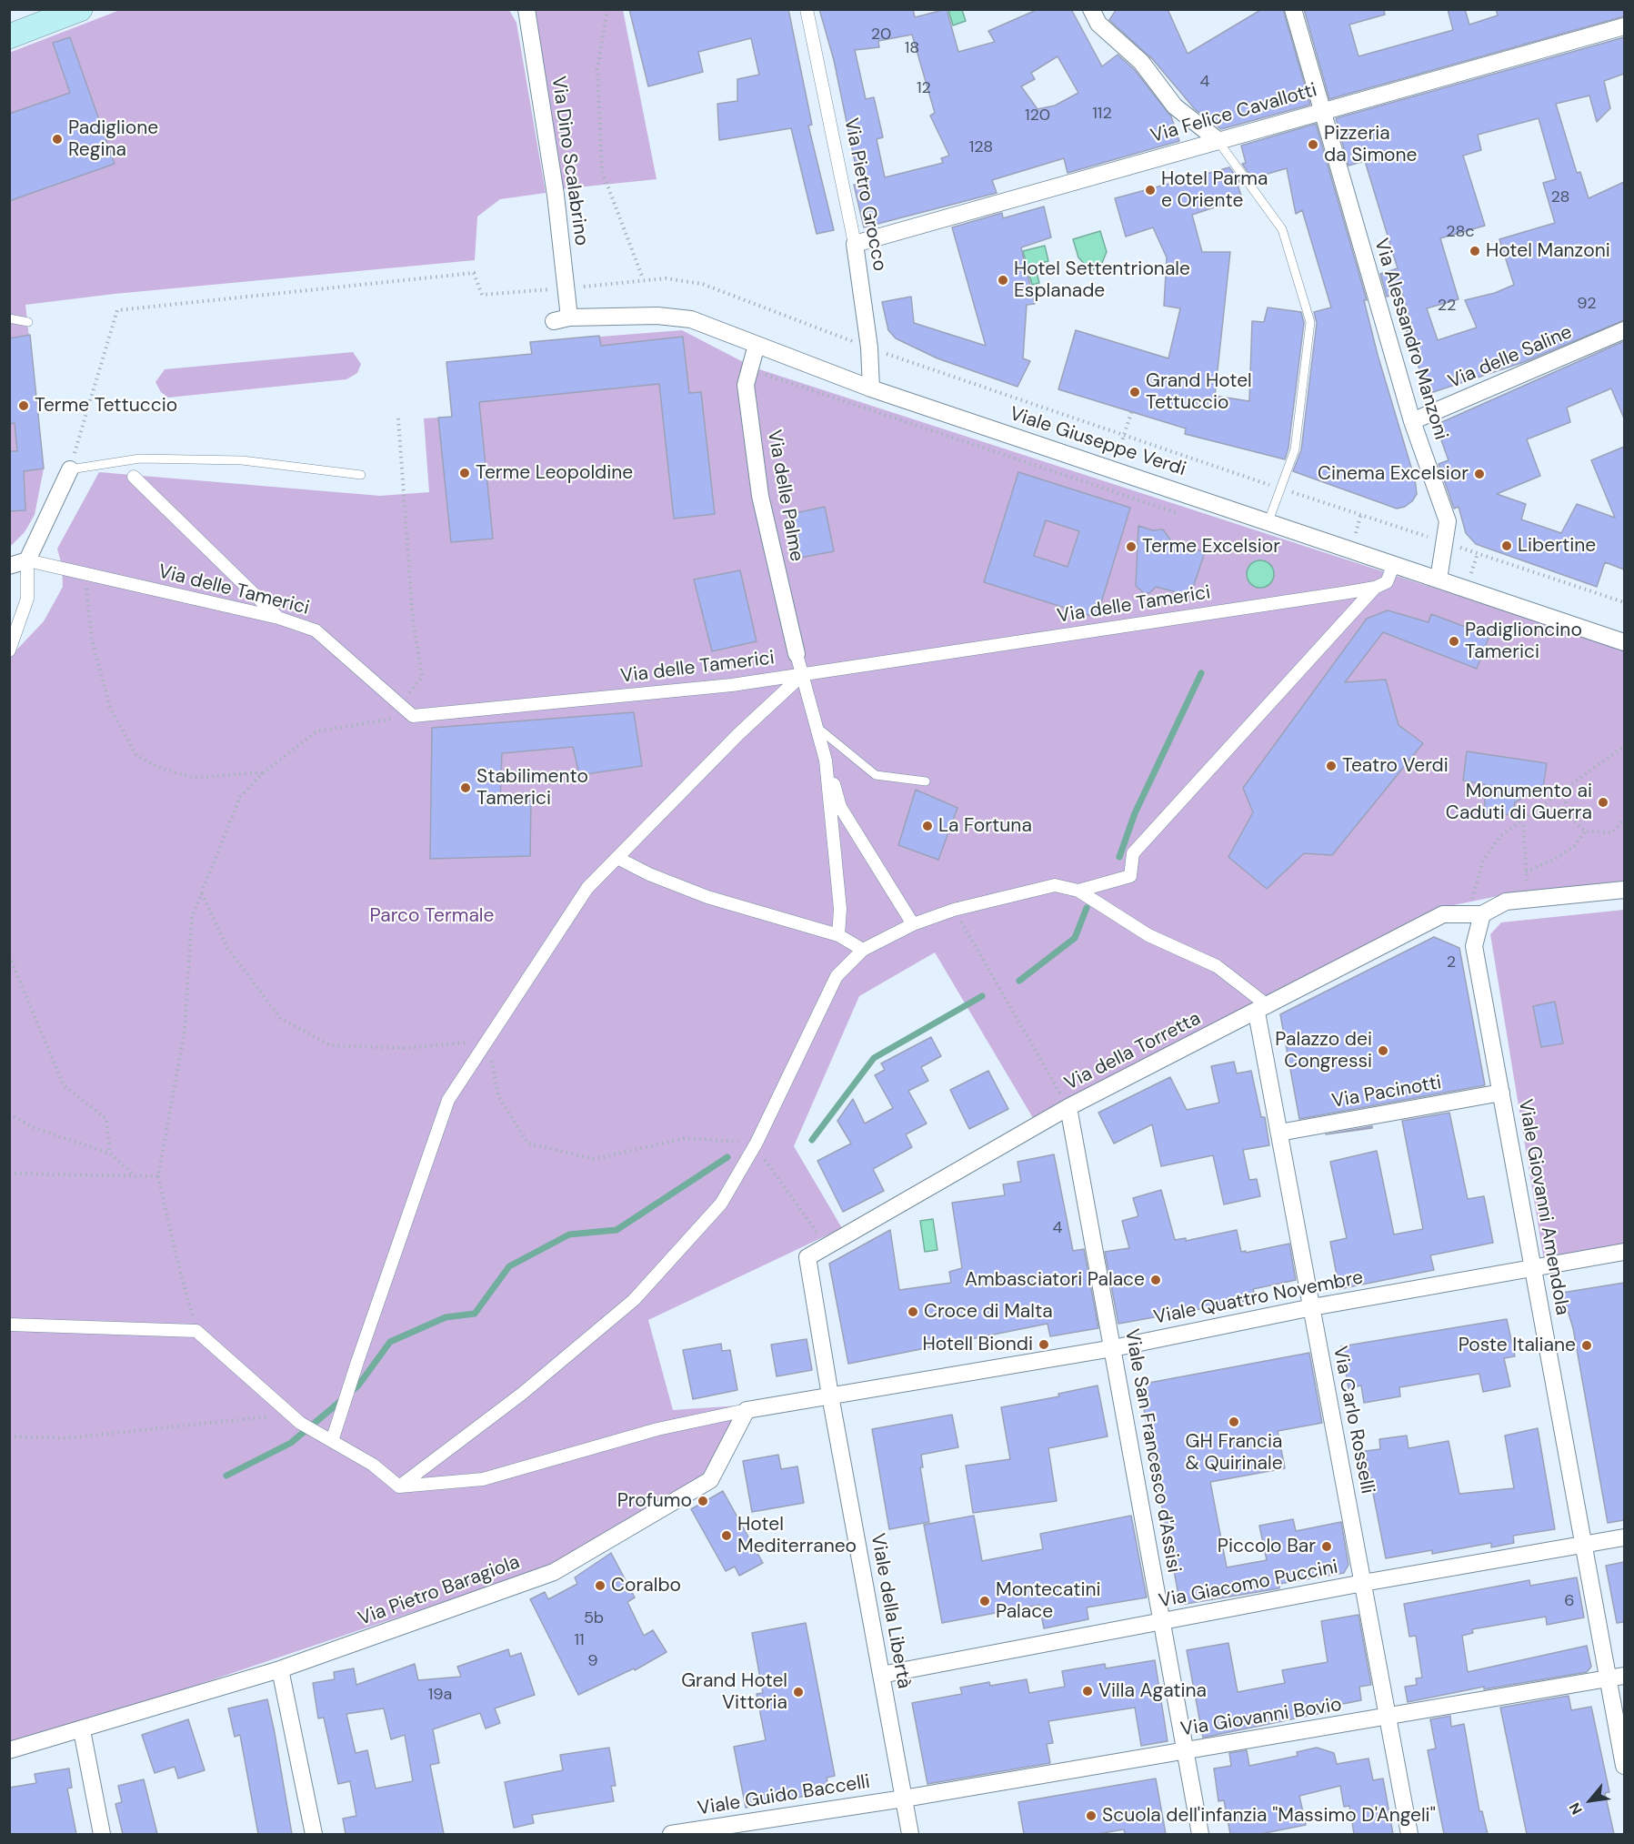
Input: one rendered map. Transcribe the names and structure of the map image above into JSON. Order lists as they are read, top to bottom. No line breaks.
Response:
{"streets":{"street":["Via Felice Cavallotti","Via Dino Scalabrino","Via Pietro Grocco","Via Alessandro Manzoni","Via delle Saline","Viale Giuseppe Verdi","Via delle Palme","Via delle Tamerici","Via della Torretta","Via Pacinotti","Viale Giovanni Amendola","Viale Quattro Novembre","Via Carlo Rosselli","Viale San Francesco d'Assisi","Via Giacomo Puccini","Via Pietro Baragiola","Viale della Libertà","Via Giovanni Bovio","Viale Guido Baccelli"]},"crossings":[["Via Felice Cavallotti","Via Pietro Grocco"],["Via Felice Cavallotti","Via Alessandro Manzoni"],["Via Dino Scalabrino","Viale Giuseppe Verdi"],["Via Pietro Grocco","Viale Giuseppe Verdi"],["Via Alessandro Manzoni","Via delle Saline"],["Via Alessandro Manzoni","Viale Giuseppe Verdi"],["Viale Giuseppe Verdi","Via delle Palme"],["Via della Torretta","Viale Giovanni Amendola"],["Via della Torretta","Viale Quattro Novembre"],["Via della Torretta","Via Carlo Rosselli"],["Via della Torretta","Viale San Francesco d'Assisi"],["Via della Torretta","Viale della Libertà"],["Via Pacinotti","Viale Giovanni Amendola"],["Via Pacinotti","Via Carlo Rosselli"],["Viale Giovanni Amendola","Viale Quattro Novembre"],["Viale Giovanni Amendola","Via Giacomo Puccini"],["Viale Giovanni Amendola","Via Giovanni Bovio"],["Viale Quattro Novembre","Via Carlo Rosselli"],["Viale Quattro Novembre","Viale San Francesco d'Assisi"],["Viale Quattro Novembre","Viale della Libertà"],["Via Carlo Rosselli","Via Giacomo Puccini"],["Via Carlo Rosselli","Via Giovanni Bovio"],["Viale San Francesco d'Assisi","Via Giacomo Puccini"],["Viale San Francesco d'Assisi","Via Giovanni Bovio"],["Via Giacomo Puccini","Viale della Libertà"],["Viale della Libertà","Via Giovanni Bovio"],["Viale della Libertà","Viale Guido Baccelli"],["Via Giovanni Bovio","Viale Guido Baccelli"]],"parks":["Parco Termale"],"places":["Padiglione Regina","Pizzeria da Simone","Hotel Parma e Oriente","Hotel Manzoni","Hotel Settentrionale Esplanade","Grand Hotel Tettuccio","Terme Tettuccio","Terme Leopoldine","Cinema Excelsior","Libertine","Terme Excelsior","Padiglioncino Tamerici","Teatro Verdi","Stabilimento Tamerici","Monumento ai Caduti di Guerra","La Fortuna","Palazzo dei Congressi","Ambasciatori Palace","Croce di Malta","Hotell Biondi","Poste Italiane","GH Francia & Quirinale","Profumo","Hotel Mediterraneo","Piccolo Bar","Coralbo","Montecatini Palace","Villa Agatina","Grand Hotel Vittoria","Scuola dell'infanzia \"Massimo D'Angeli\""],"house_numbers":["20","18","4","12","112","120","128","28","28c","92","22","2","4","6","5b","11","9","19a"],"north":"bottom left"}
